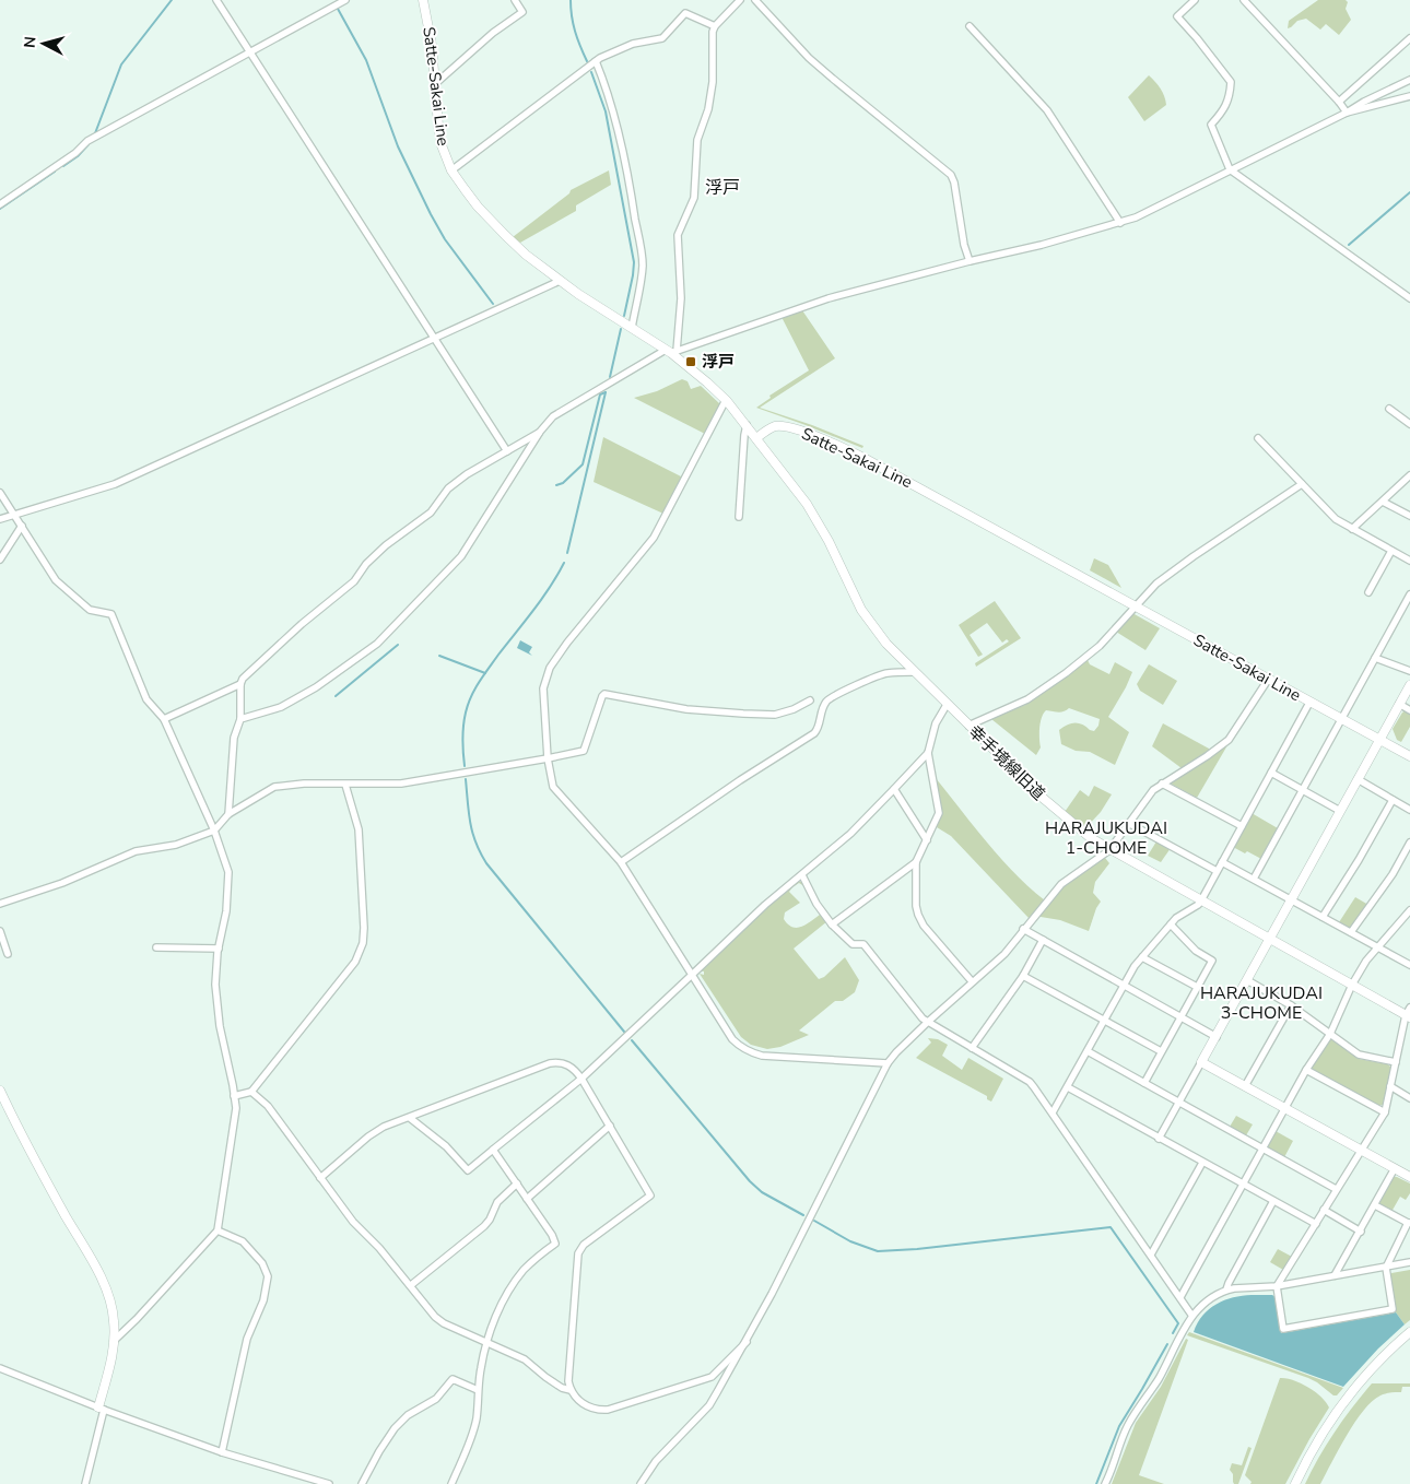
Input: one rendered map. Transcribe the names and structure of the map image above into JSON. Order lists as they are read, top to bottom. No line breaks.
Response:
{"streets":{"street":["Satte-Sakai Line","幸手境線旧道"]},"crossings":[["Satte-Sakai Line","幸手境線旧道"]],"districts":["浮戸","HARAJUKUDAI 1-CHOME","HARAJUKUDAI 3-CHOME"],"places":{"transit":["浮戸"]},"north":"left"}
